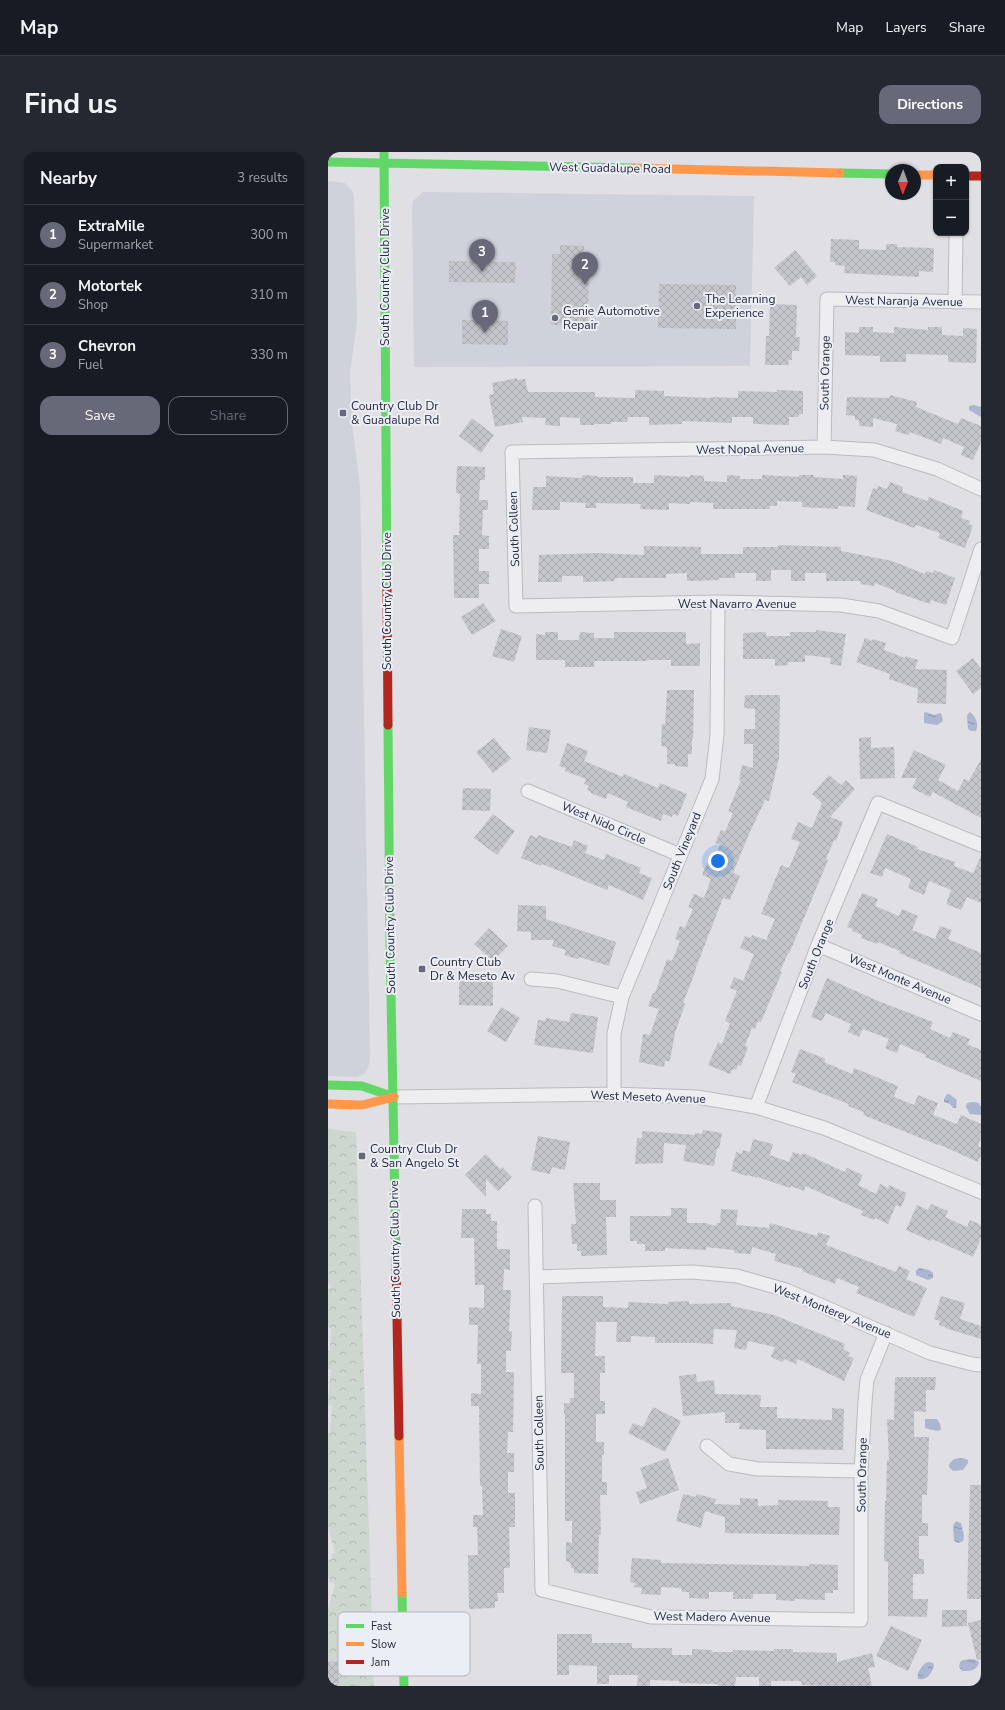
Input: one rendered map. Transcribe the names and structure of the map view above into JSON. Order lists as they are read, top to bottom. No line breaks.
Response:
{"streets":{"main road":["West Guadalupe Road","South Country Club Drive"],"street":["West Naranja Avenue","South Orange","West Nopal Avenue","South Colleen","West Navarro Avenue","West Nido Circle","South Vineyard","West Monte Avenue","West Meseto Avenue","West Monterey Avenue","West Madero Avenue"]},"crossings":[["West Guadalupe Road","South Country Club Drive"],["South Country Club Drive","West Meseto Avenue"],["West Naranja Avenue","South Orange"],["South Orange","West Nopal Avenue"],["South Orange","West Monte Avenue"],["South Orange","West Meseto Avenue"],["South Orange","West Monterey Avenue"],["South Orange","West Madero Avenue"],["West Nopal Avenue","South Colleen"],["South Colleen","West Navarro Avenue"],["South Colleen","West Monterey Avenue"],["South Colleen","West Madero Avenue"],["West Navarro Avenue","South Vineyard"],["West Nido Circle","South Vineyard"],["South Vineyard","West Meseto Avenue"]],"places":{"other":["The Learning Experience","Genie Automotive Repair"],"transit":["Country Club Dr & Guadalupe Rd","Country Club Dr & Meseto Av","Country Club Dr & San Angelo St"]},"legend":["Fast","Slow","Jam"],"north":"bottom","page":{"header":"Map","nav":["Map","Layers","Share"],"title":"Find us","buttons":["Directions",["Save","Share"]],"heading":["Nearby","3 results"],"map_buttons":["+","−"],"list":[{"mark":"1","name":"ExtraMile","note":"Supermarket","value":"300 m"},{"mark":"2","name":"Motortek","note":"Shop","value":"310 m"},{"mark":"3","name":"Chevron","note":"Fuel","value":"330 m"}],"pins":["3","2","1"]}}
